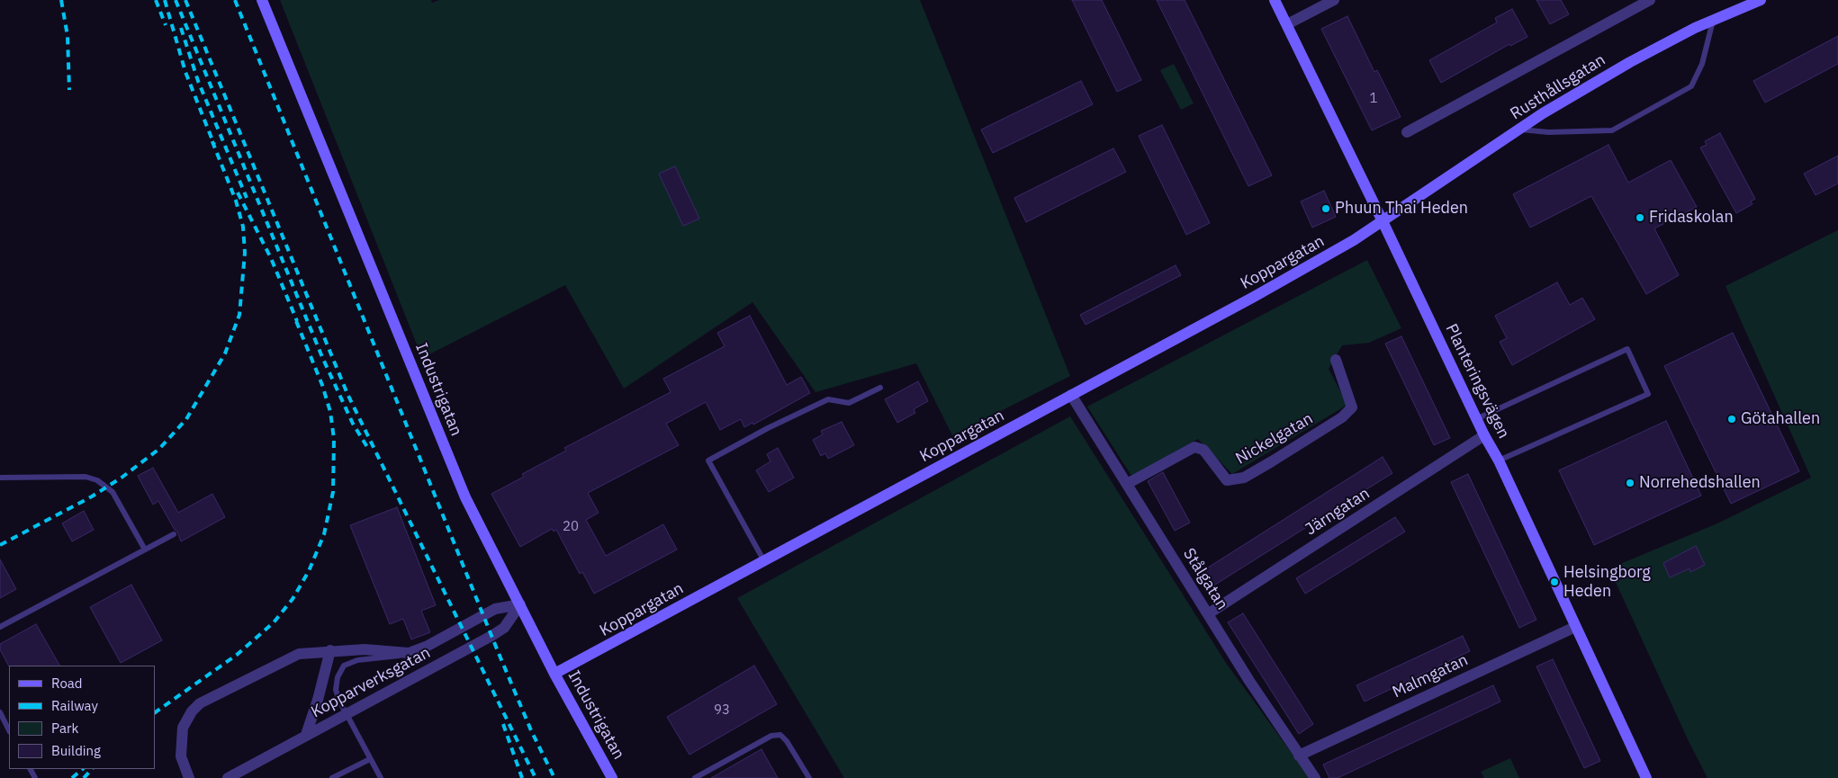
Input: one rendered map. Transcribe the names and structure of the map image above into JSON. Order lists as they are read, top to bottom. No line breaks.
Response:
{"streets":{"street":["Rusthållsgatan","Koppargatan","Planteringsvägen","Industrigatan","Nickelgatan","Järngatan","Stålgatan","Malmgatan","Kopparverksgatan"]},"crossings":[["Rusthållsgatan","Koppargatan"],["Rusthållsgatan","Planteringsvägen"],["Koppargatan","Planteringsvägen"],["Koppargatan","Industrigatan"],["Koppargatan","Stålgatan"],["Planteringsvägen","Järngatan"],["Planteringsvägen","Malmgatan"],["Industrigatan","Kopparverksgatan"],["Nickelgatan","Stålgatan"],["Järngatan","Stålgatan"],["Stålgatan","Malmgatan"]],"places":["Phuun Thai Heden","Fridaskolan","Götahallen","Norrehedshallen","Helsingborg Heden"],"house_numbers":["1","20","93"],"legend":["Road","Railway","Park","Building"]}
